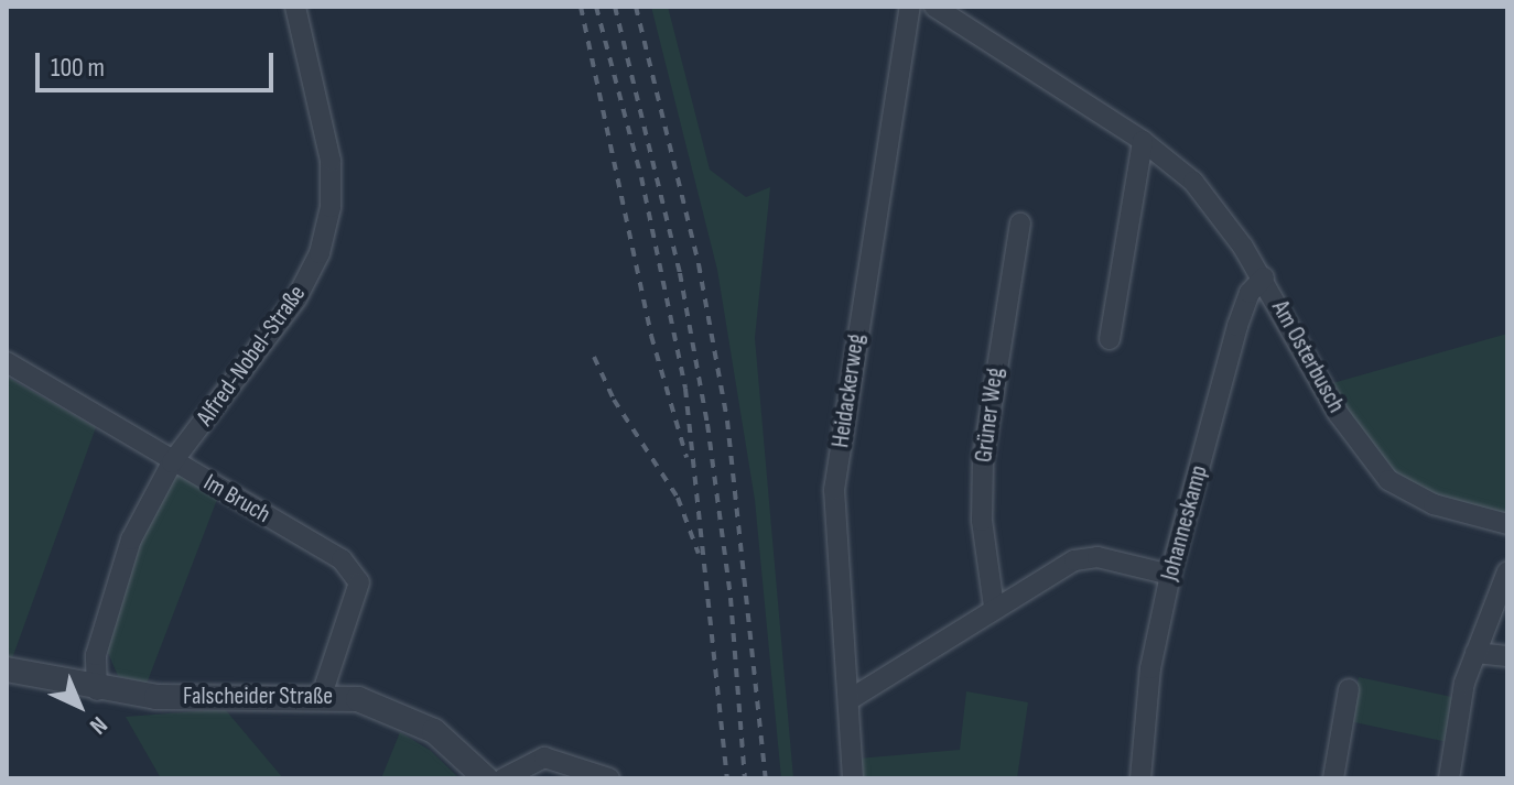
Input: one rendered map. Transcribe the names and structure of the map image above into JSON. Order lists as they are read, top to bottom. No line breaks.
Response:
{"streets":{"street":["Alfred-Nobel-Straße","Am Osterbusch","Heidackerweg","Grüner Weg","Im Bruch","Johanneskamp","Falscheider Straße"]},"crossings":[["Alfred-Nobel-Straße","Im Bruch"],["Alfred-Nobel-Straße","Falscheider Straße"],["Am Osterbusch","Johanneskamp"],["Im Bruch","Falscheider Straße"]],"scale_bar":"100 m","north":"bottom right"}
